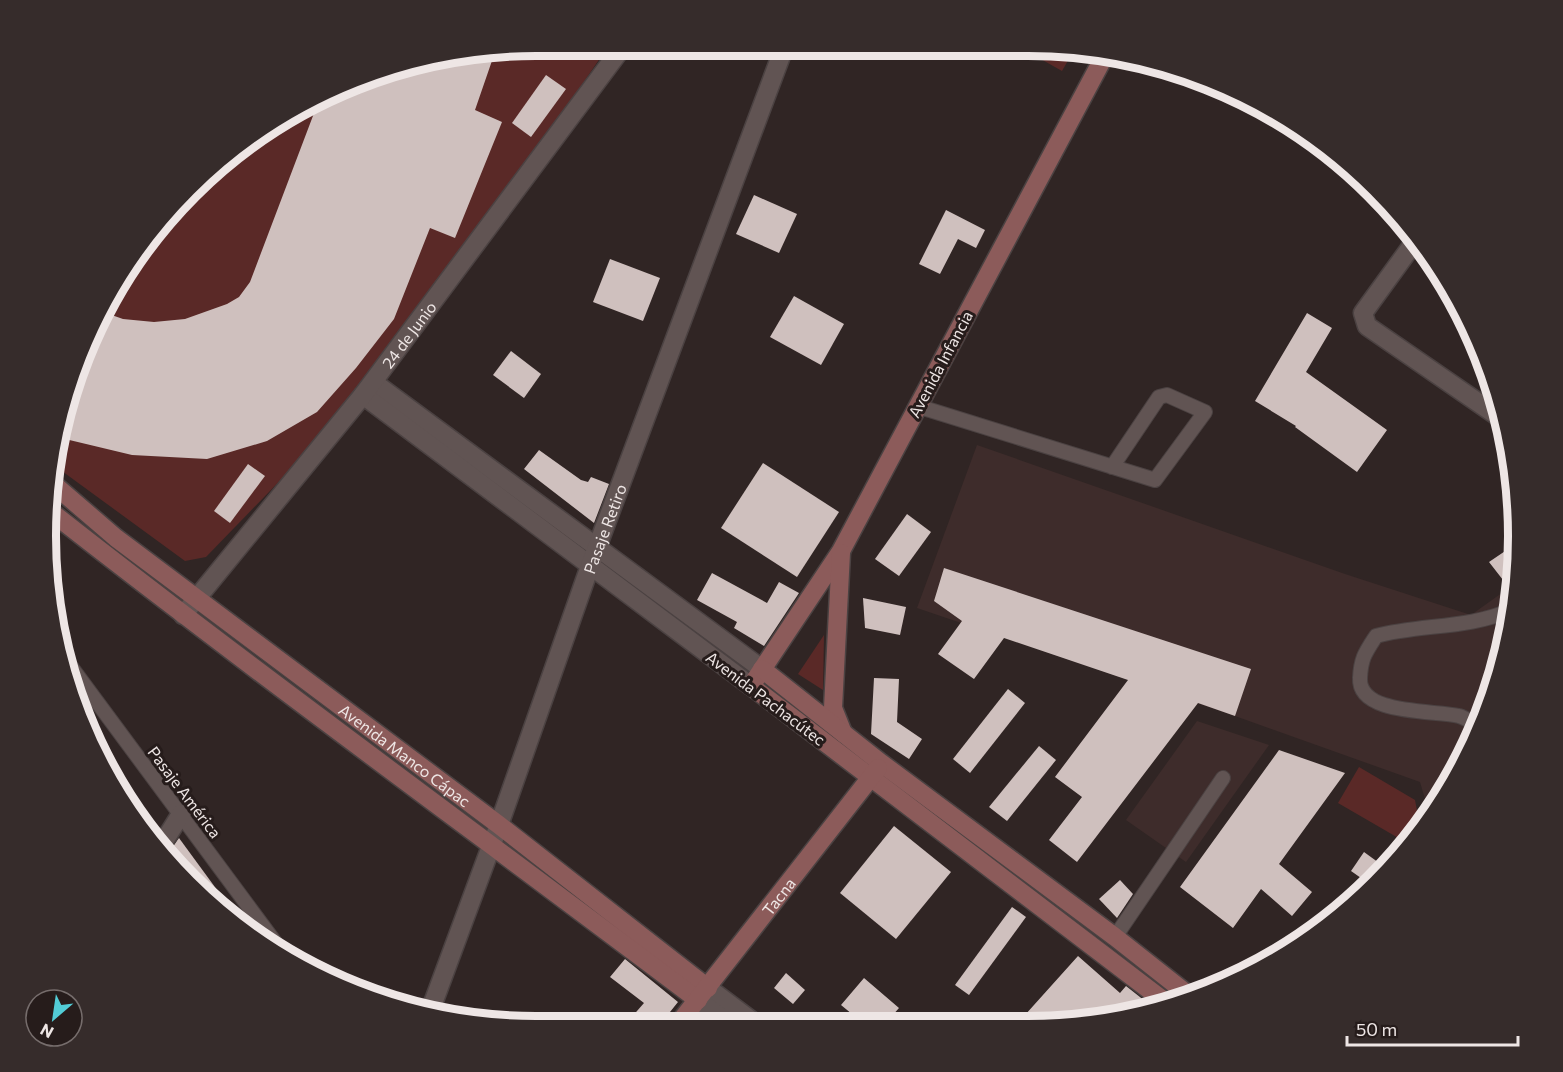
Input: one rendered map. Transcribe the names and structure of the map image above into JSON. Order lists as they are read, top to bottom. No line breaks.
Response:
{"streets":{"main road":["Avenida Infancia","Avenida Pachacútec","Avenida Manco Cápac","Tacna"],"street":["24 de Junio","Pasaje Retiro"],"lane":["Pasaje América"]},"crossings":[["24 de Junio","Avenida Pachacútec"],["24 de Junio","Avenida Manco Cápac"],["Avenida Infancia","Avenida Pachacútec"],["Pasaje Retiro","Avenida Pachacútec"],["Pasaje Retiro","Avenida Manco Cápac"],["Avenida Pachacútec","Tacna"],["Avenida Manco Cápac","Tacna"]],"scale_bar":"50 m","north":"bottom left"}
